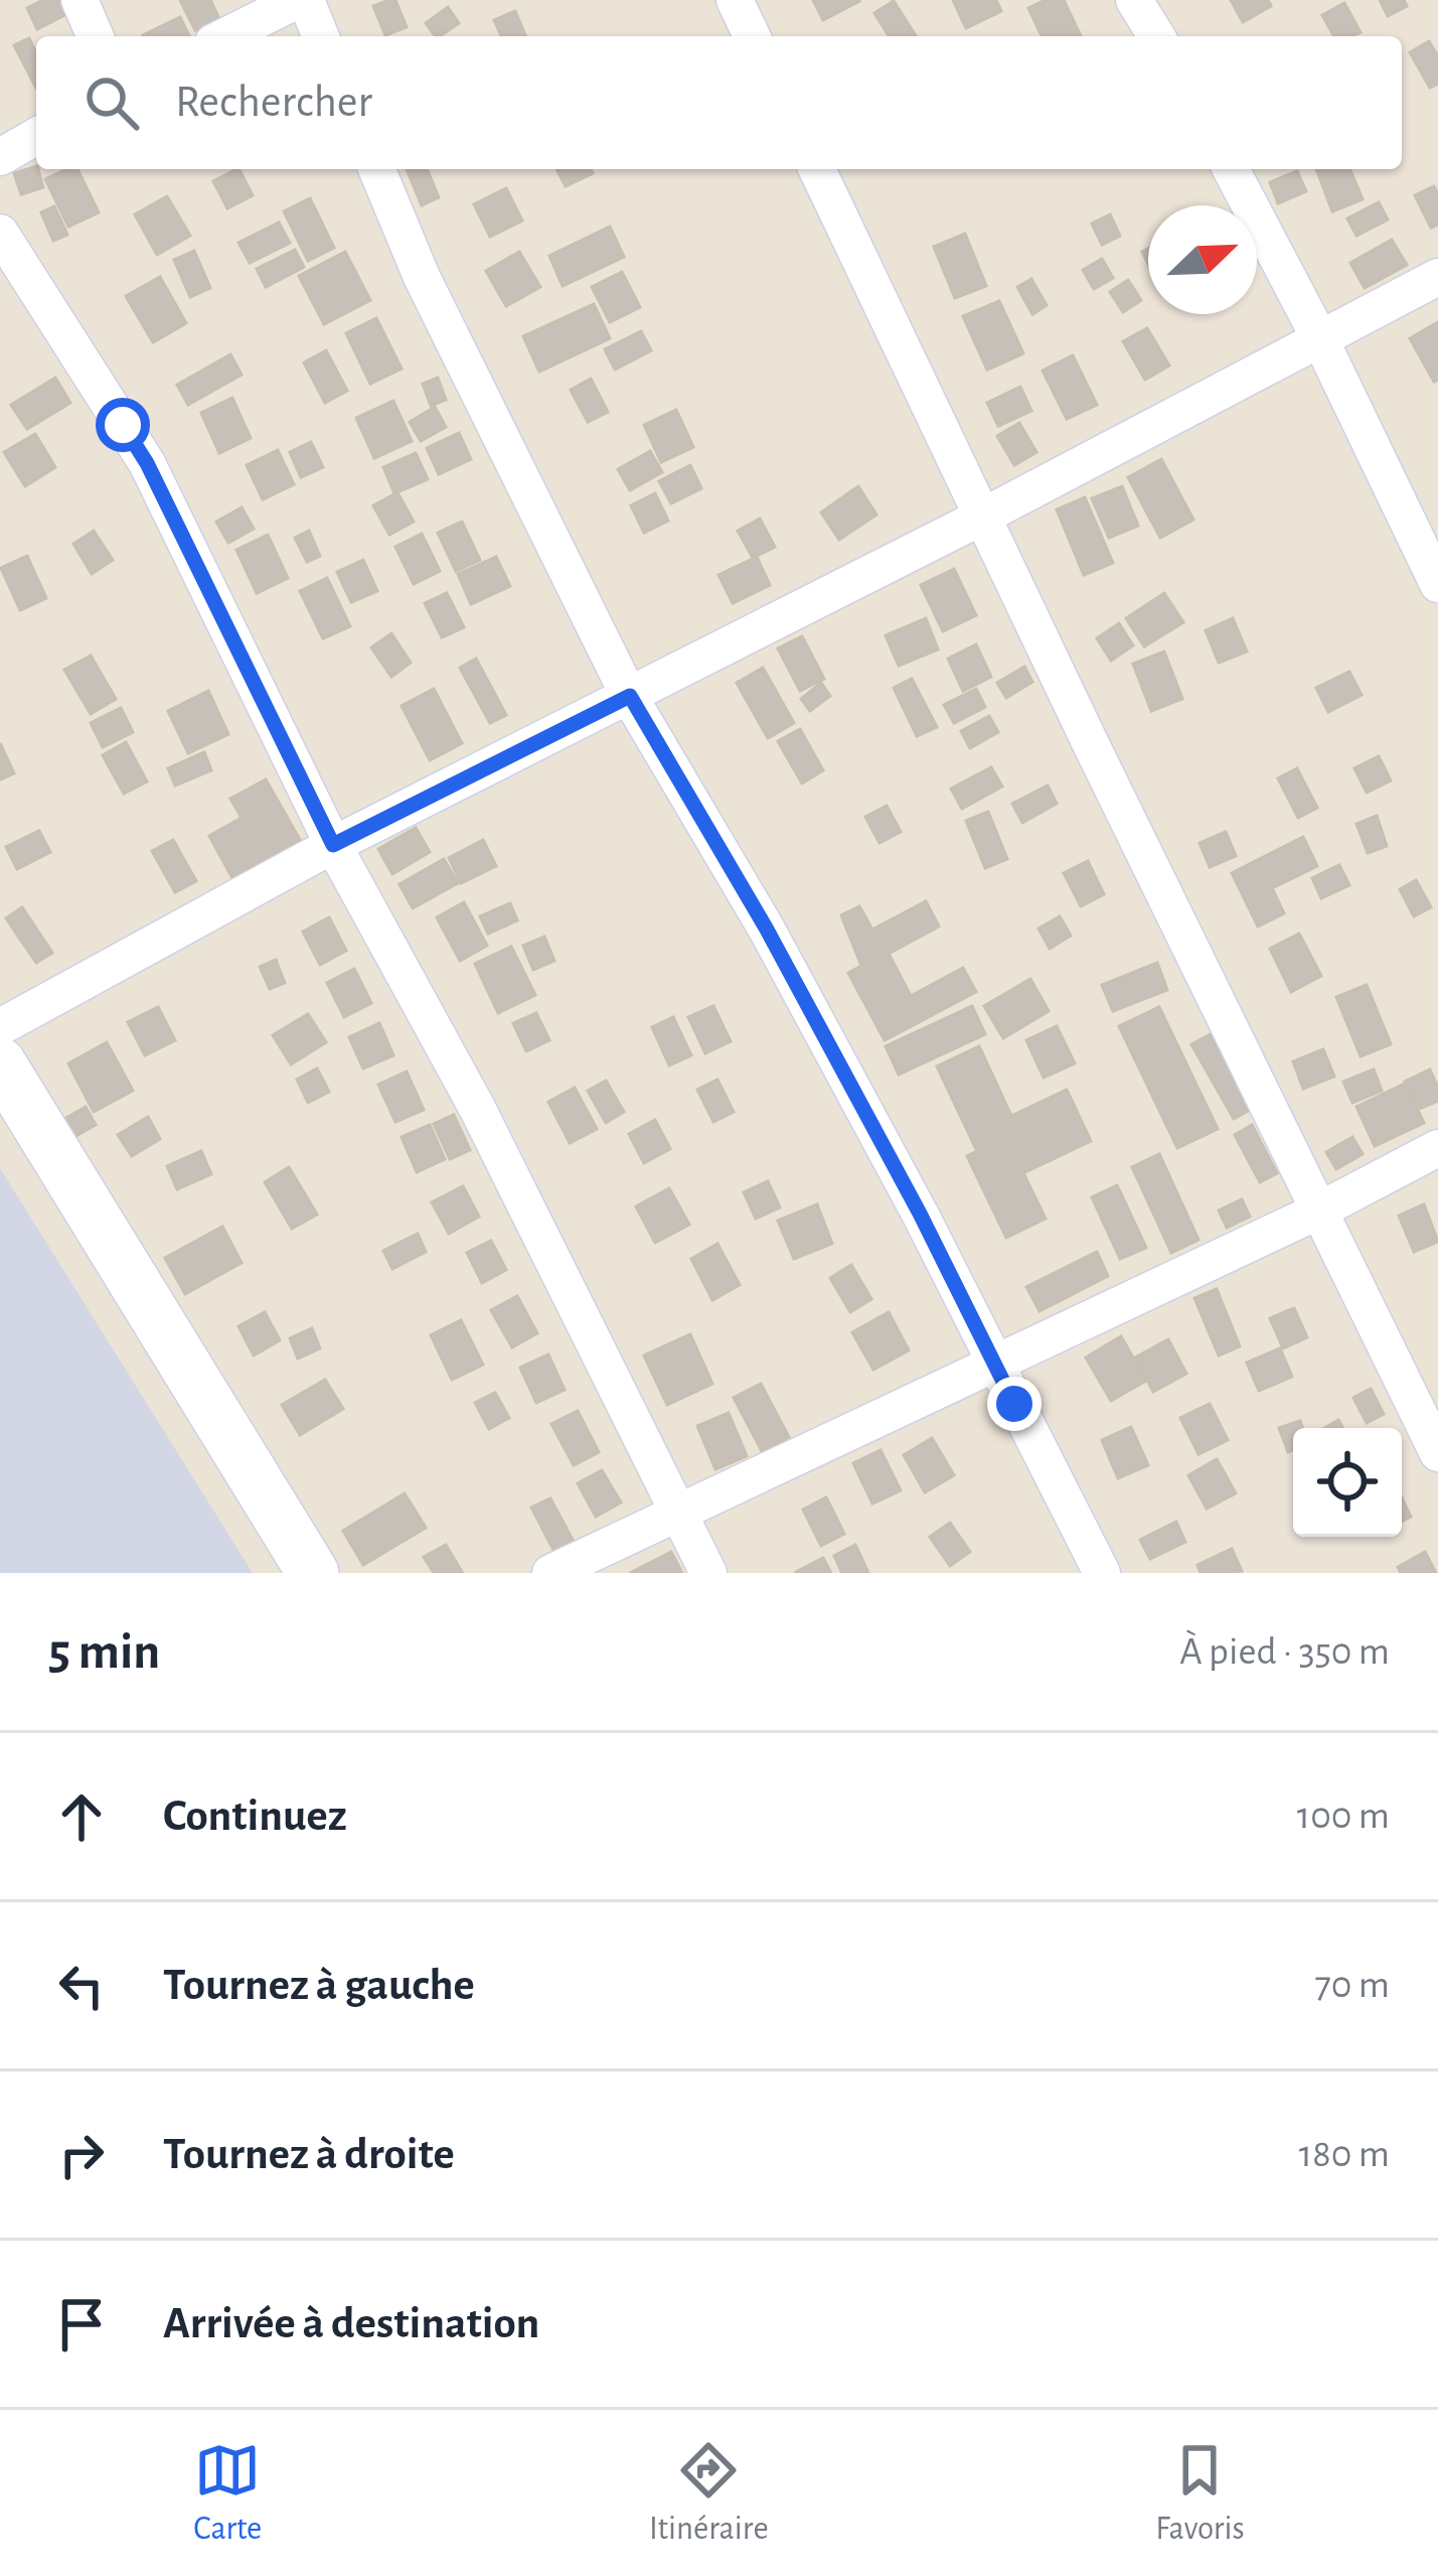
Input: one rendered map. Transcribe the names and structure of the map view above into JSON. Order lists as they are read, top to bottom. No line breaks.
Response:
{"north":"top right","page":{"search":"Rechercher","heading":["5 min","À pied · 350 m"],"list":[["Continuez","100 m"],["Tournez à gauche","70 m"],["Tournez à droite","180 m"],"Arrivée à destination"],"nav":["Carte","Itinéraire","Favoris"]}}
